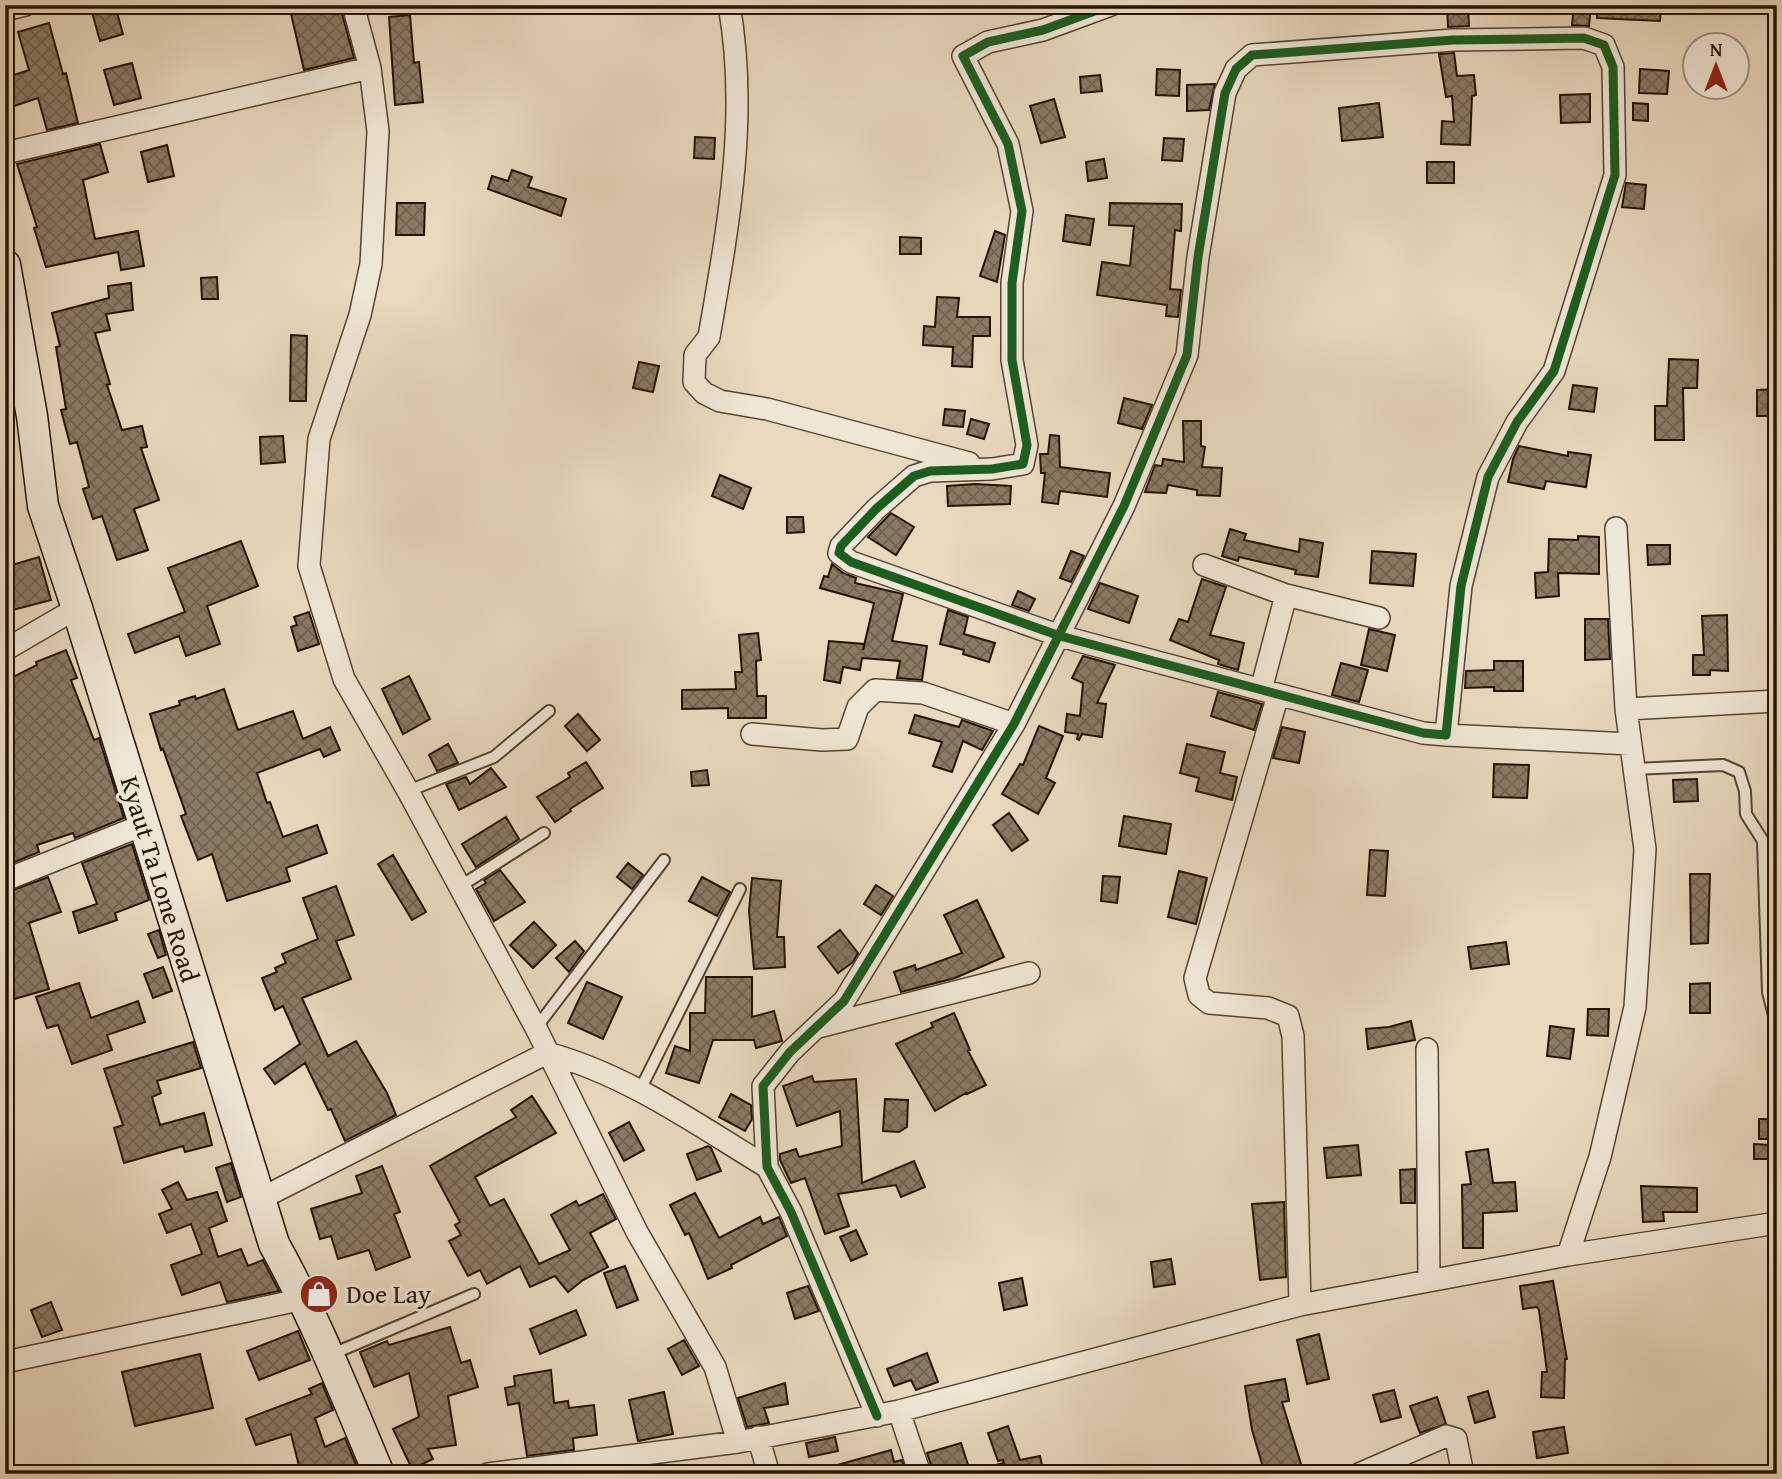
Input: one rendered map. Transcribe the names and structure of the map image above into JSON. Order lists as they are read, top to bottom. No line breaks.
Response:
{"streets":{"main road":["Kyaut Ta Lone Road"]},"places":{"shop":["Doe Lay"]},"north":"top"}
